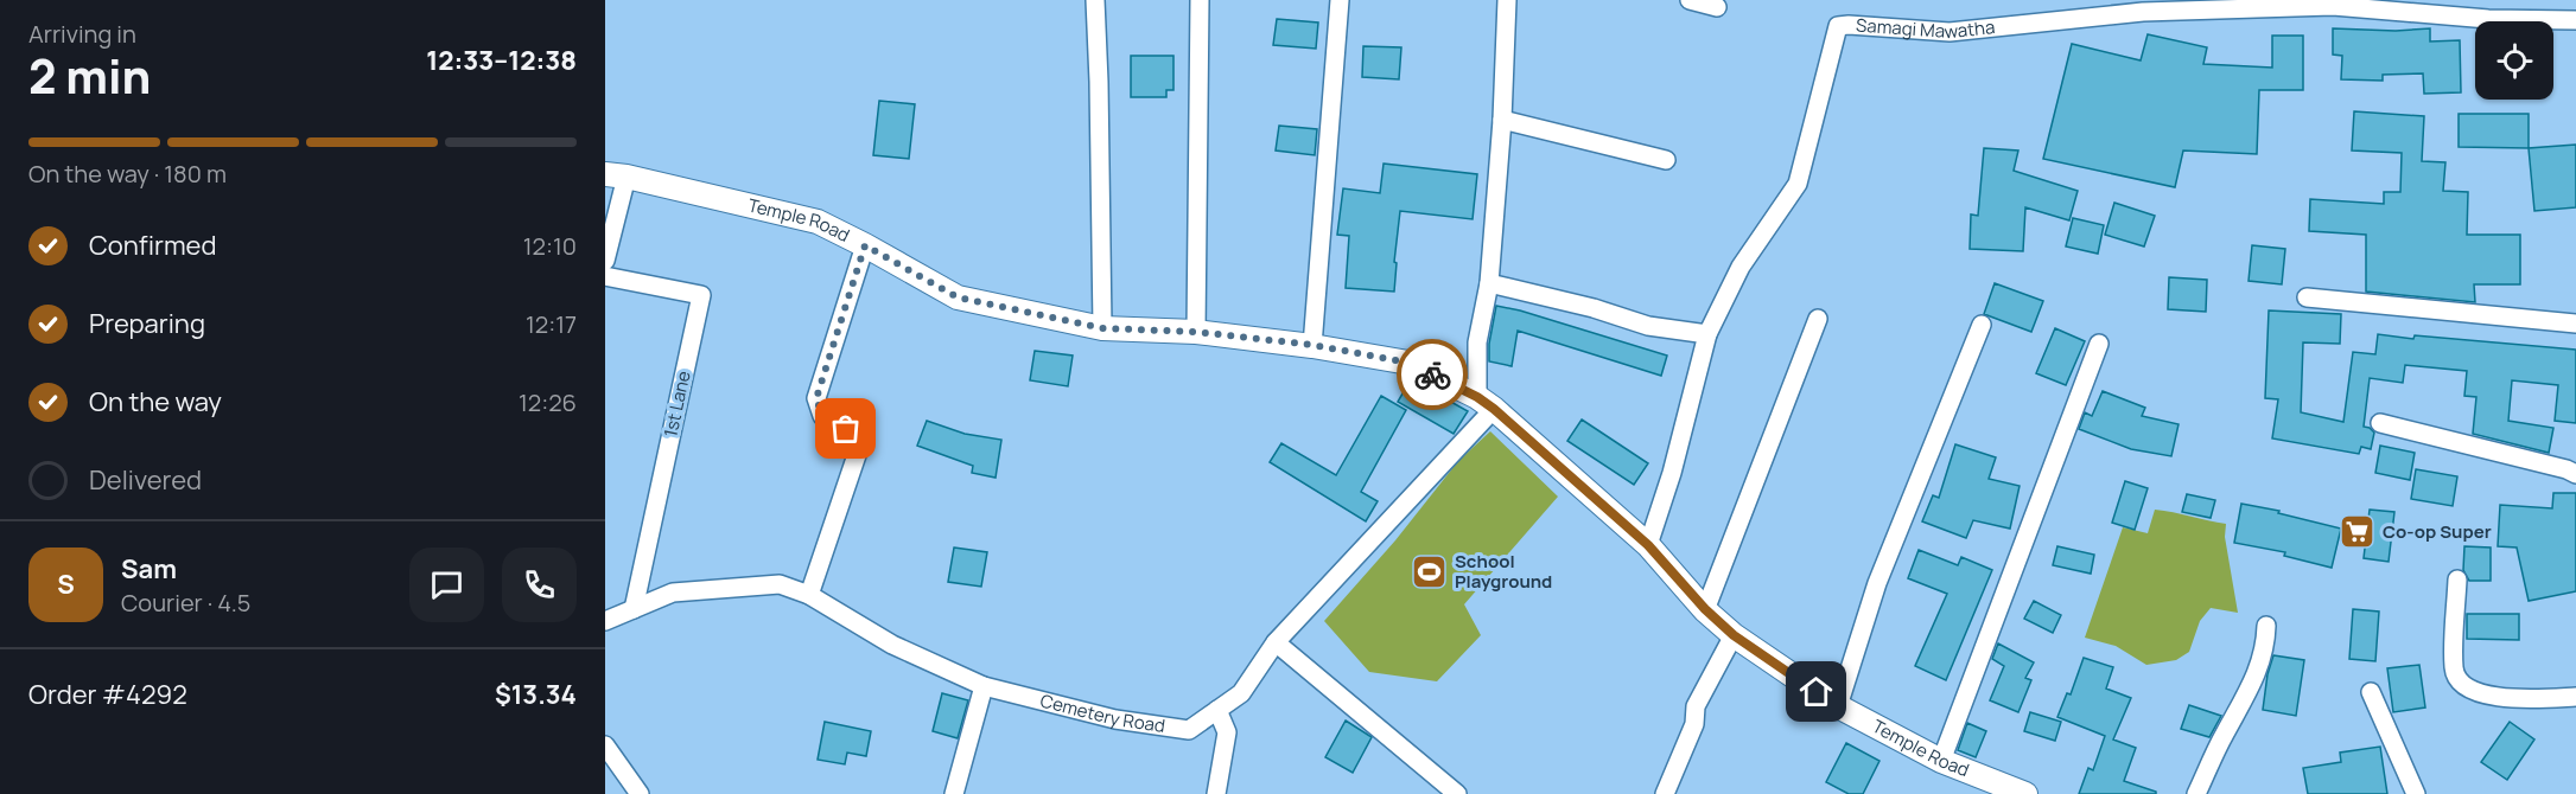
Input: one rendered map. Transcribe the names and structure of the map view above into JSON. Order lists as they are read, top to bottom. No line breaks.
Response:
{"streets":{"main road":["Temple Road"],"street":["Samagi Mawatha","1st Lane","Cemetery Road"]},"crossings":[["Temple Road","Cemetery Road"],["1st Lane","Cemetery Road"]],"places":{"supermarket":["Co-op Super"],"sports":["School Playground"]},"page":{"heading":["2 min","Arriving in","12:33–12:38"],"panel":["Sam","Courier · 4.5","Order #4292","$13.34"],"bar":"On the way · 180 m","list":[["Confirmed","12:10"],["Preparing","12:17"],["On the way","12:26"],"Delivered"],"round":"S"}}
